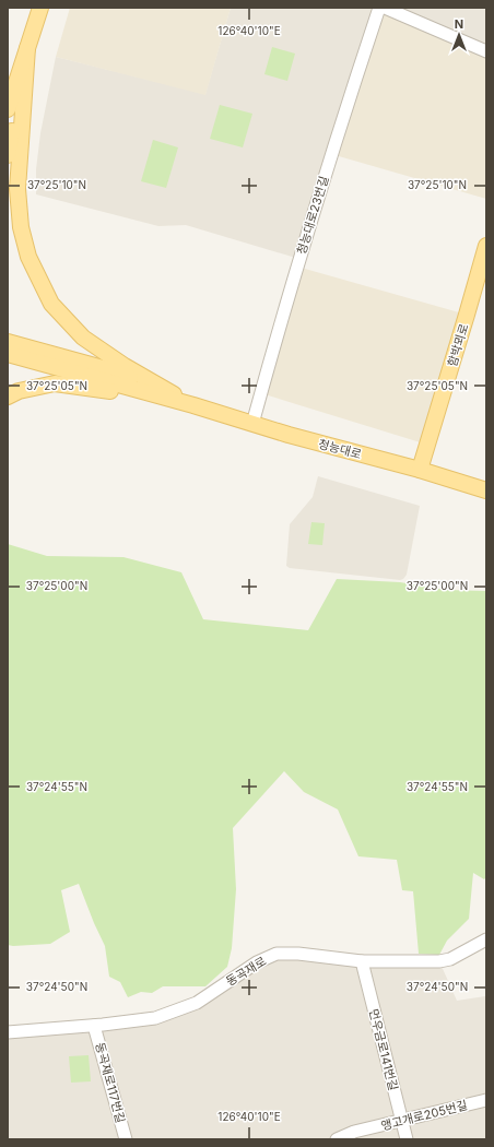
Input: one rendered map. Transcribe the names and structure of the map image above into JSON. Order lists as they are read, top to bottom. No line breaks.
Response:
{"streets":{"main road":["함박뫼로","청능대로"],"street":["청능대로23번길","동곡재로","먼우금로141번길","동곡재로117번길","앵고개로205번길"]},"crossings":[["청능대로23번길","청능대로"],["함박뫼로","청능대로"],["동곡재로","먼우금로141번길"],["동곡재로","동곡재로117번길"],["먼우금로141번길","앵고개로205번길"]],"north":"top","coordinates":["126°40'10\"E","37°25'10\"N","37°25'05\"N","37°25'00\"N","37°24'55\"N","37°24'50\"N"]}
